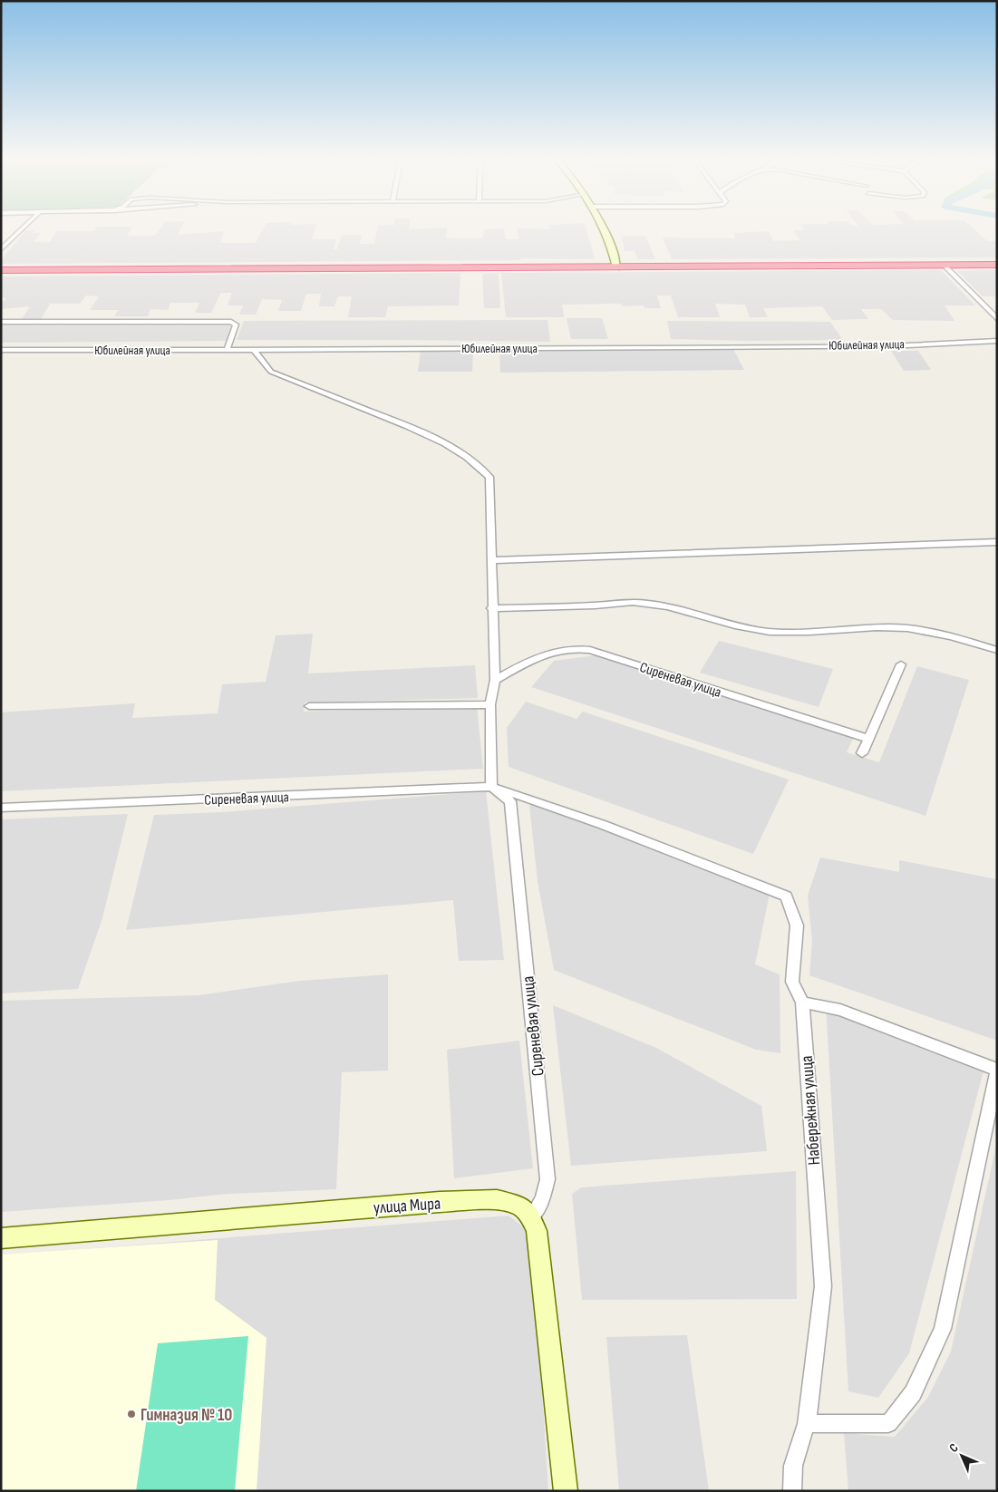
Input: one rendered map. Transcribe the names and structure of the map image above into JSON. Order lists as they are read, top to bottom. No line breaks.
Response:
{"streets":{"street":["Юбилейная улица","Сиреневая улица","Набережная улица","улица Мира"]},"crossings":[["Сиреневая улица","Набережная улица"],["Сиреневая улица","улица Мира"]],"places":["Гимназия № 10"],"north":"top left"}
